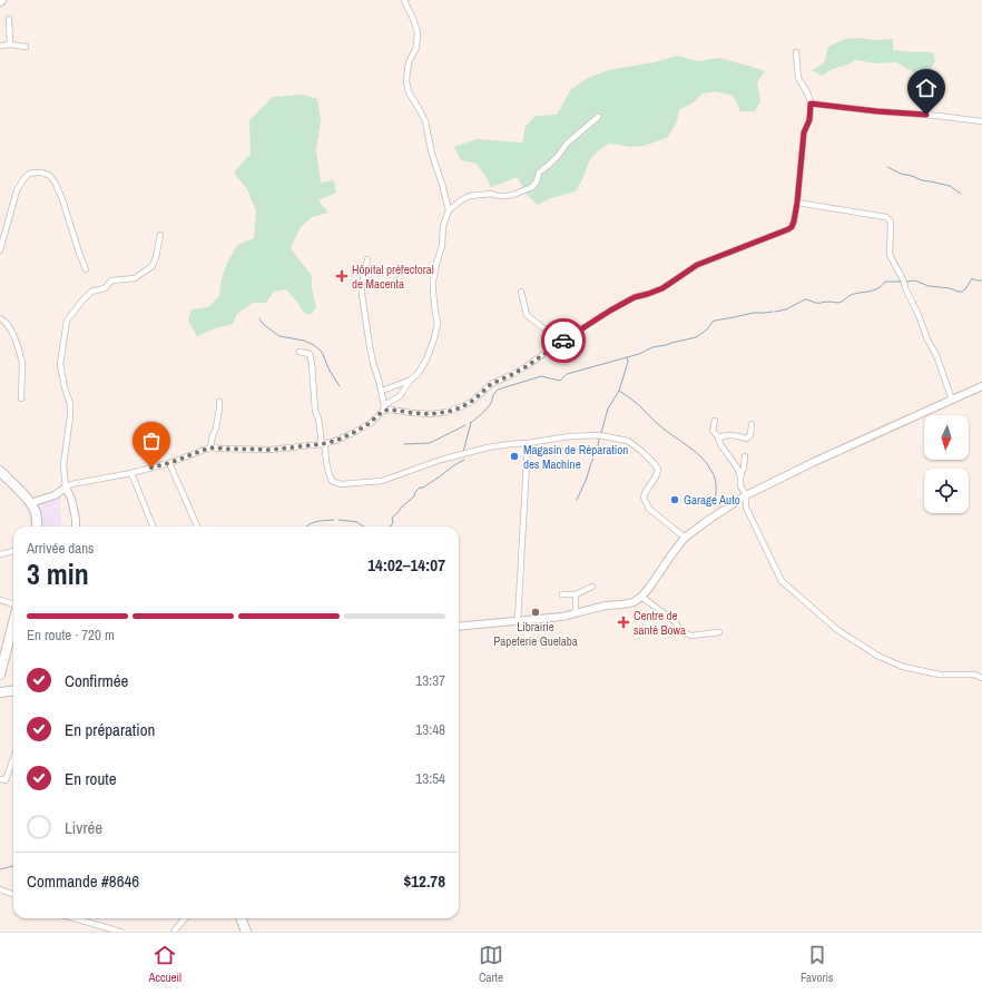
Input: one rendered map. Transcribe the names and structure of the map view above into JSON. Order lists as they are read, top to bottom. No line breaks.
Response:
{"places":{"health":["Hôpital préfectoral de Macenta","Centre de santé Bowa"],"other":["Magasin de Réparation des Machine","Garage Auto","Librairie Papeterie Guelaba"]},"north":"bottom","page":{"heading":["3 min","Arrivée dans","14:02–14:07"],"panel":["Commande #8646","$12.78"],"bar":"En route · 720 m","list":[["Confirmée","13:37"],["En préparation","13:48"],["En route","13:54"],"Livrée"],"tabs":["Accueil","Carte","Favoris"]}}
